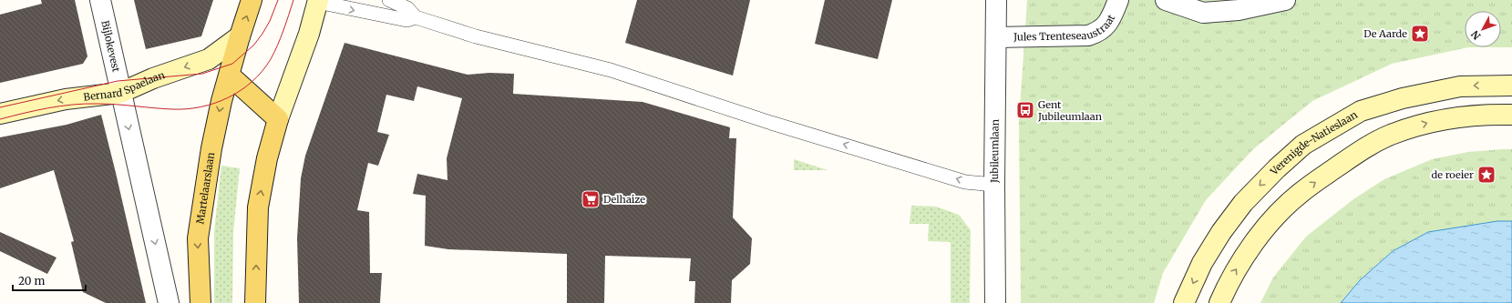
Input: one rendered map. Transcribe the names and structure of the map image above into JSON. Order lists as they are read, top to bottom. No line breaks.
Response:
{"streets":{"main road":["Martelaarslaan"],"street":["Jules Trenteseaustraat","Bijlokevest","Bernard Spaelaan","Verenigde-Natieslaan","Jubileumlaan"]},"crossings":[["Jules Trenteseaustraat","Jubileumlaan"],["Bijlokevest","Bernard Spaelaan"],["Bernard Spaelaan","Martelaarslaan"]],"one_way":["Bernard Spaelaan"],"places":{"place":["De Aarde","de roeier"],"bus stop":["Gent Jubileumlaan"],"supermarket":["Delhaize"]},"scale_bar":"20 m","north":"bottom left"}
